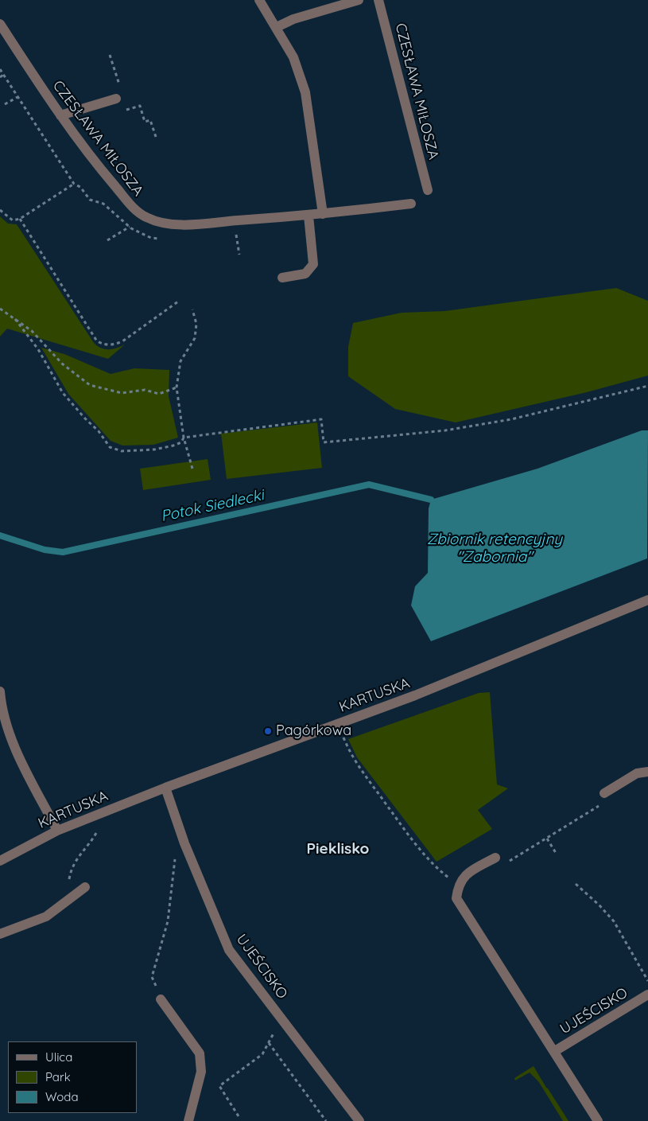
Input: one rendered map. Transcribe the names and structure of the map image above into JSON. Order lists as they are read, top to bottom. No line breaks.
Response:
{"streets":{"street":["CZESŁAWA MIŁOSZA","KARTUSKA","UJEŚCISKO"]},"crossings":[["KARTUSKA","UJEŚCISKO"]],"districts":["Pieklisko"],"water":["Potok Siedlecki","Zbiornik retencyjny \"Zabornia\""],"places":["Pagórkowa"],"legend":["Ulica","Park","Woda"]}
